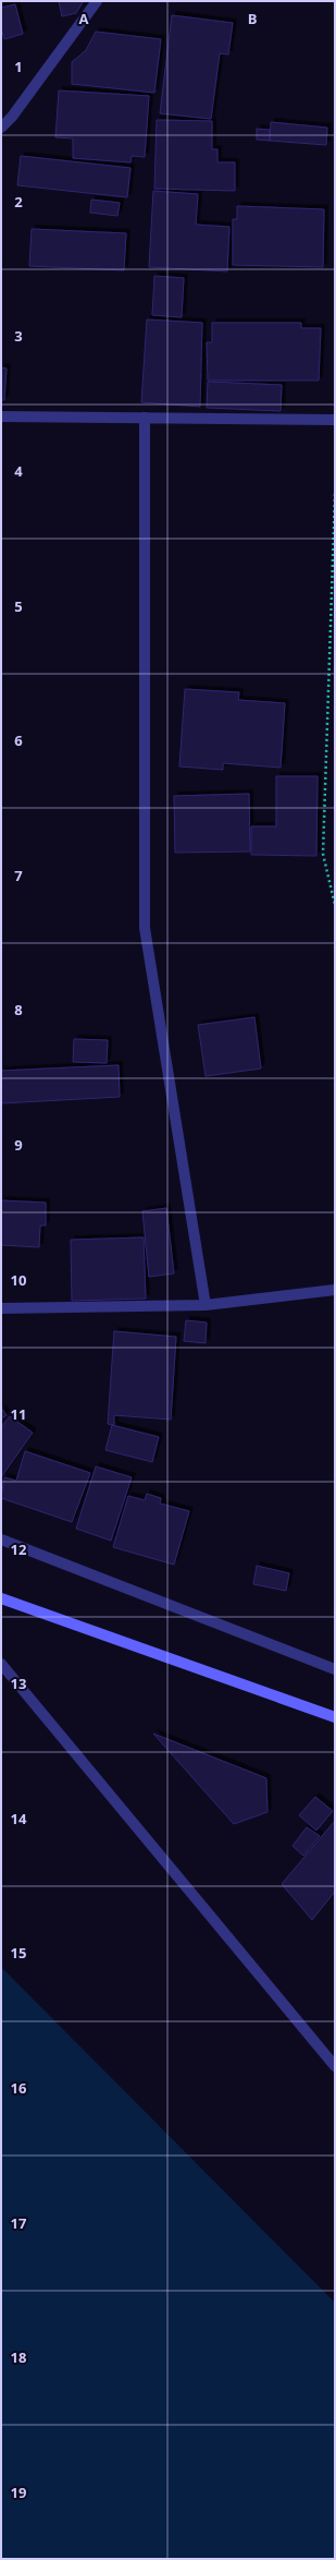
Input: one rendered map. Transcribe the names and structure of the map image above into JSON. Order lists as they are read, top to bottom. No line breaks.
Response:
{"grid":{"columns":["A","B"],"rows":["1","2","3","4","5","6","7","8","9","10","11","12","13","14","15","16","17","18","19"]}}
